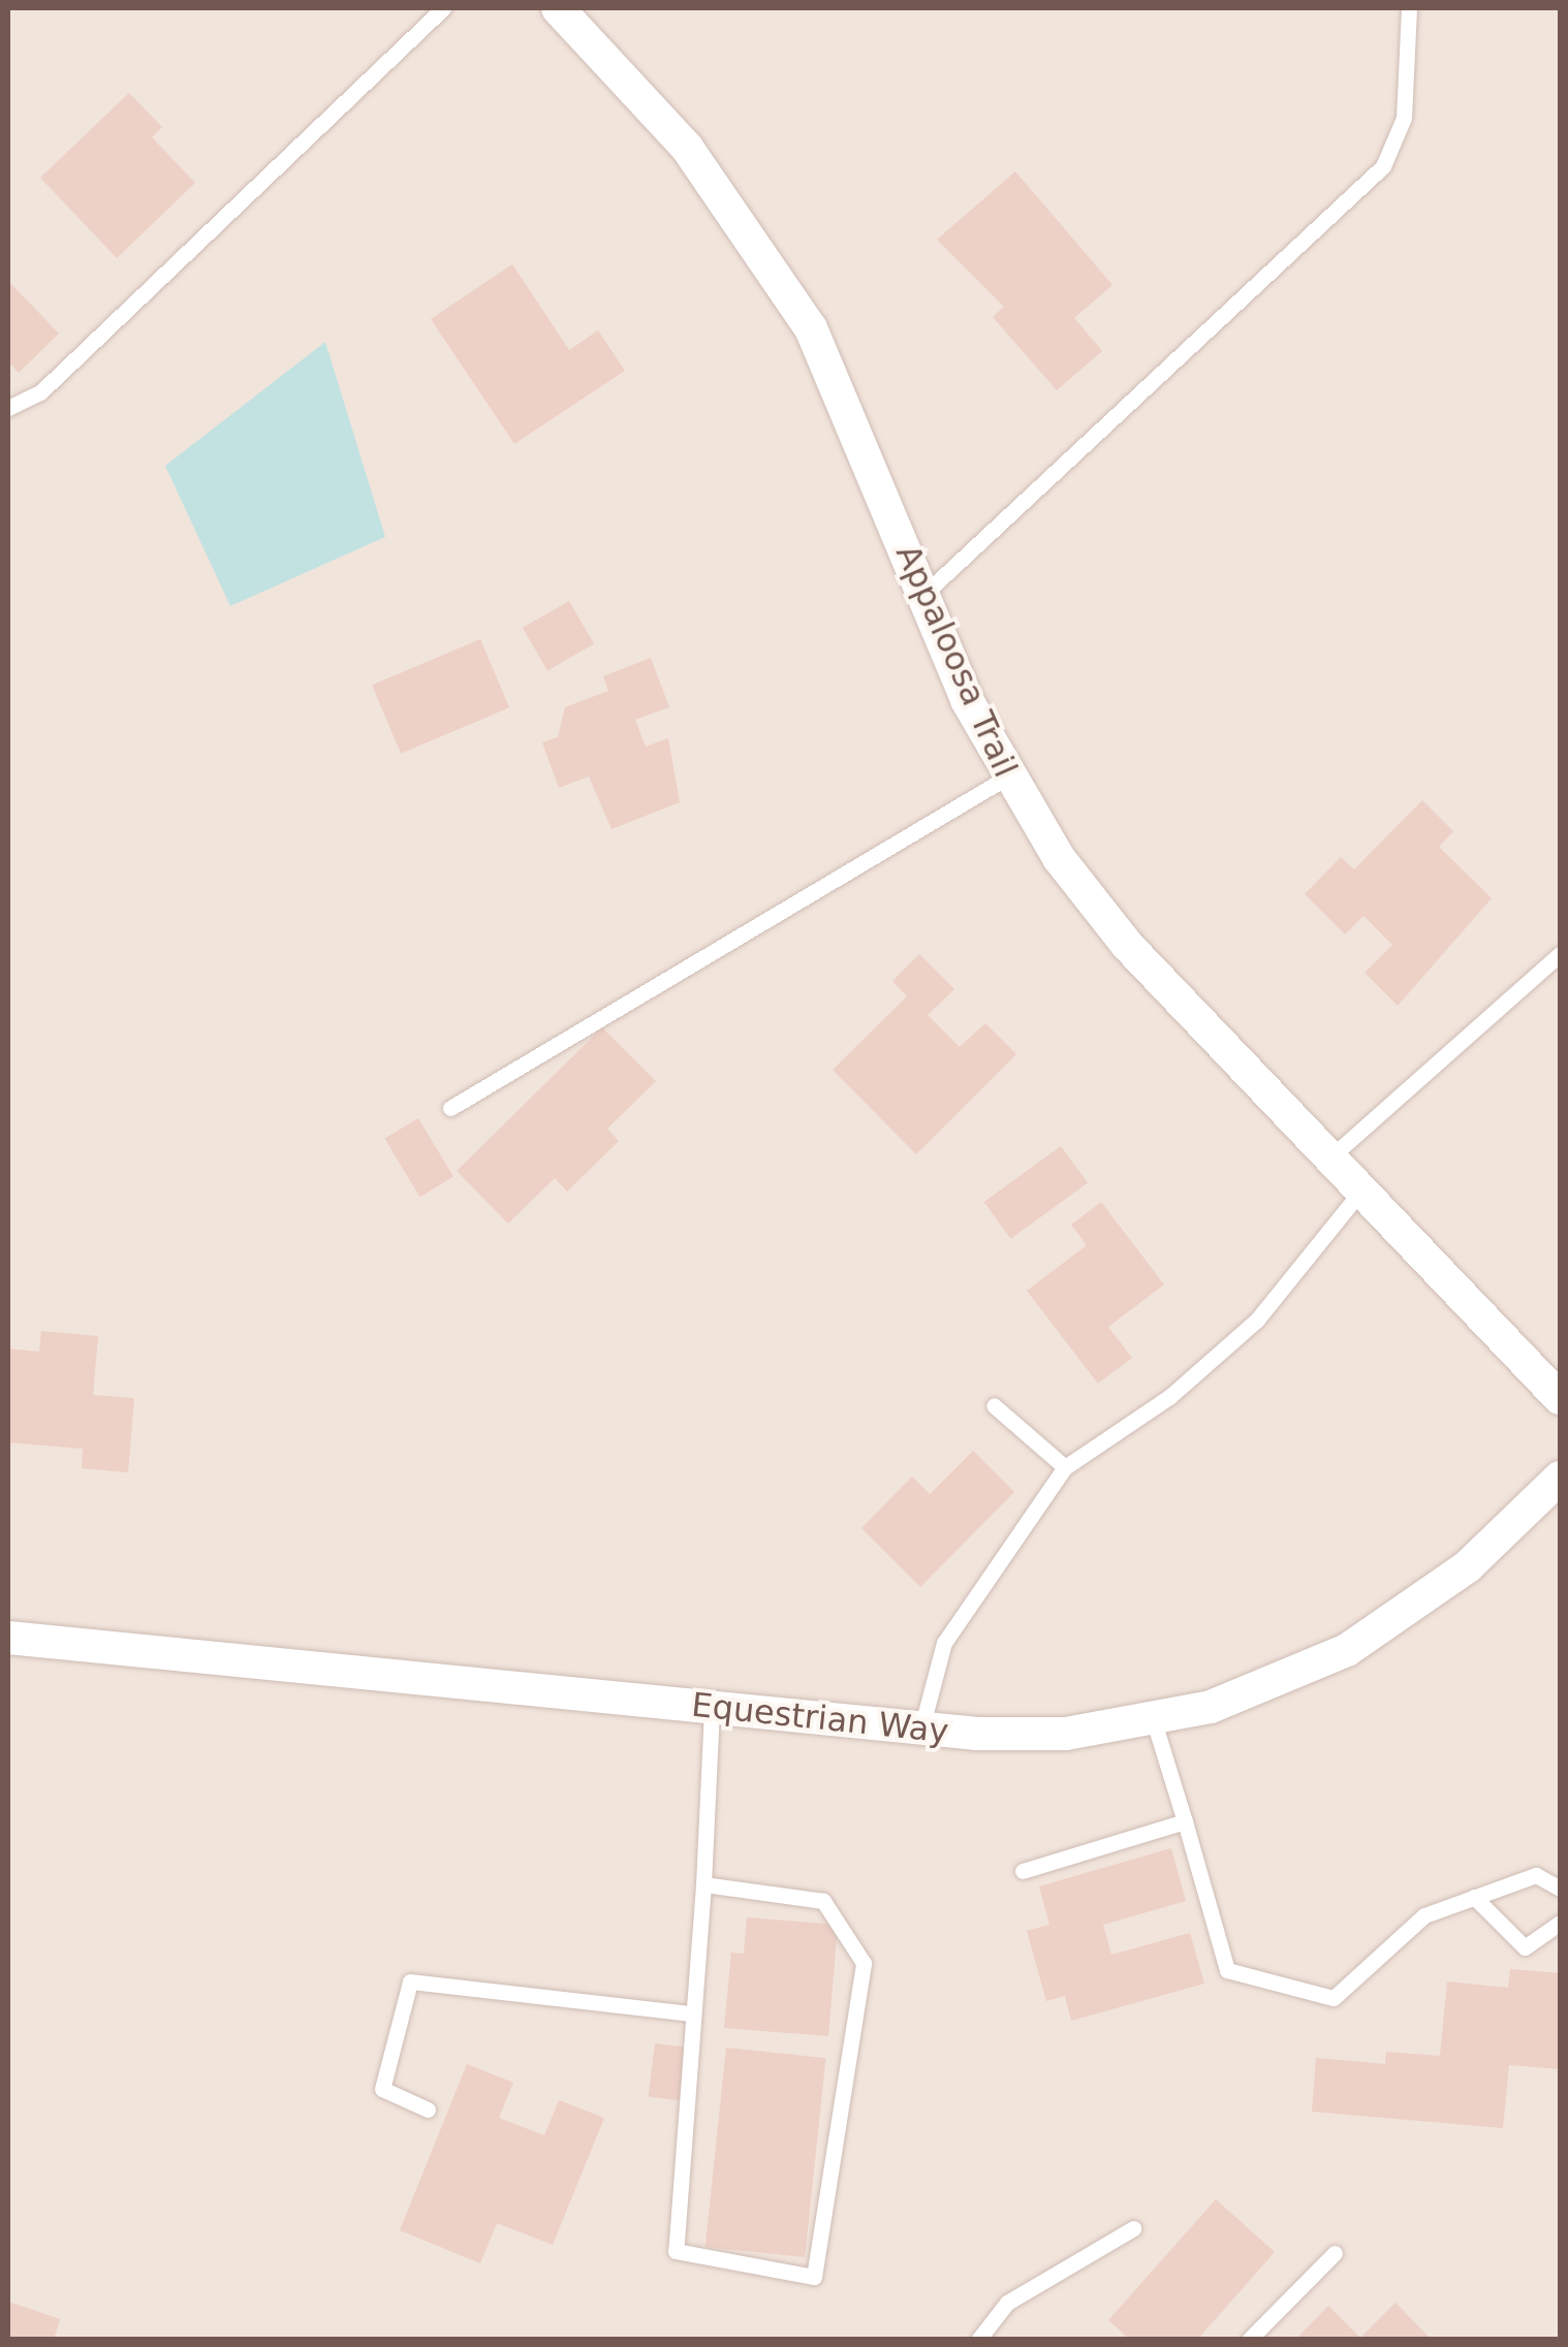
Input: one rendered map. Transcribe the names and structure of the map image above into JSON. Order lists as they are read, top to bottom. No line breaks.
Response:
{"streets":{"street":["Appaloosa Trail","Equestrian Way"]}}
